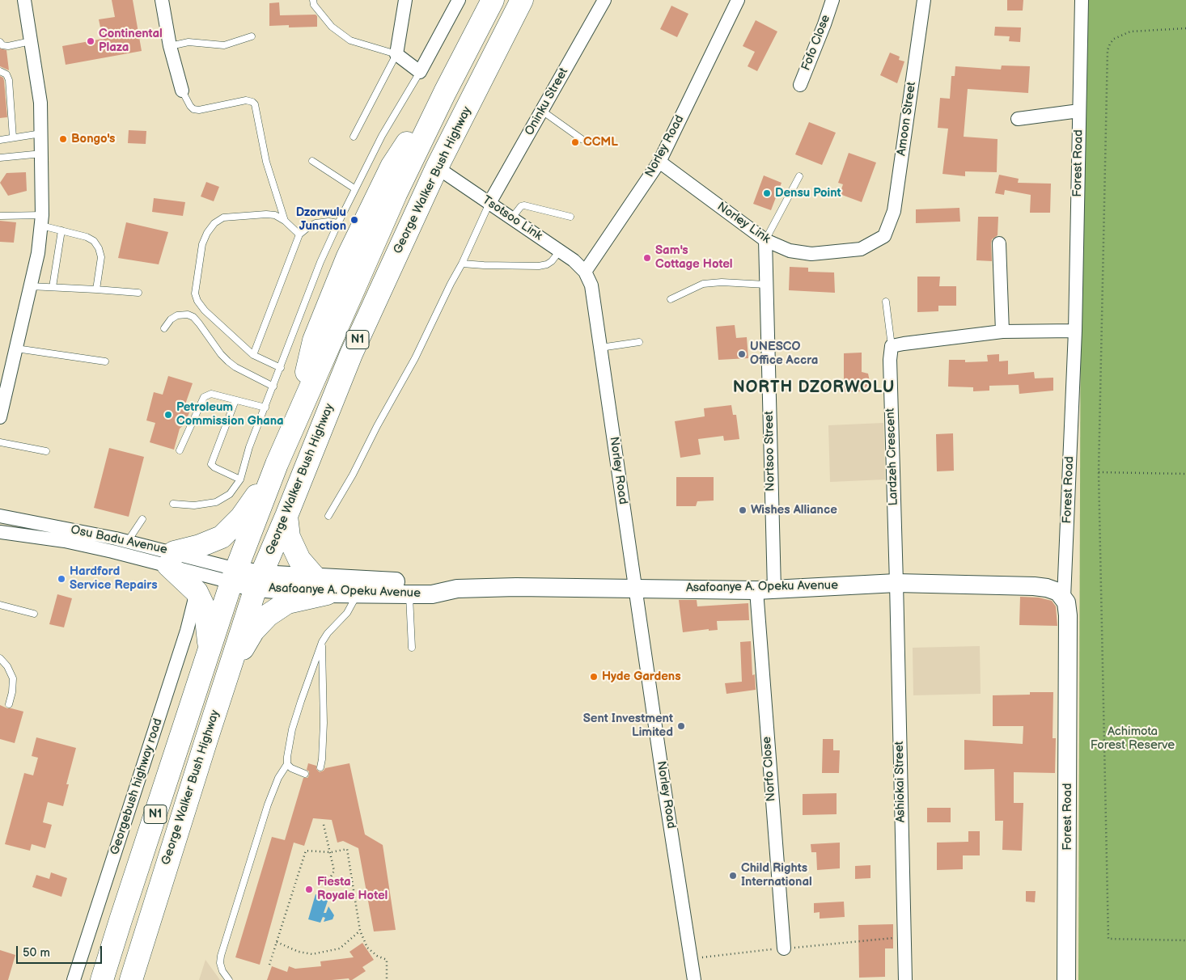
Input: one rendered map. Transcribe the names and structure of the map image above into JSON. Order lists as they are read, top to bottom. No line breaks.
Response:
{"streets":{"highway":["George Walker Bush Highway","N1"],"main road":["Forest Road","Asafoanye A. Opeku Avenue"],"street":["Fofo Close","Oninku Street","Amoon Street","Norley Road","Tsotsoo Link","Norley Link","Nortsoo Street","Lardzeh Crescent","Osu Badu Avenue","Norfo Close","Ashiokai Street","Georgebush highway road"]},"crossings":[["Oninku Street","Tsotsoo Link"],["Amoon Street","Norley Link"],["Norley Road","Tsotsoo Link"],["Norley Road","Norley Link"],["Norley Road","Asafoanye A. Opeku Avenue"],["Forest Road","Asafoanye A. Opeku Avenue"],["George Walker Bush Highway","Tsotsoo Link"],["George Walker Bush Highway","Osu Badu Avenue"],["George Walker Bush Highway","Asafoanye A. Opeku Avenue"],["Norley Link","Nortsoo Street"],["Nortsoo Street","Asafoanye A. Opeku Avenue"],["Nortsoo Street","Norfo Close"],["Lardzeh Crescent","Asafoanye A. Opeku Avenue"],["Lardzeh Crescent","Ashiokai Street"],["Osu Badu Avenue","Asafoanye A. Opeku Avenue"],["Asafoanye A. Opeku Avenue","Norfo Close"],["Asafoanye A. Opeku Avenue","Ashiokai Street"]],"districts":["NORTH DZORWOLU"],"parks":["Achimota Forest Reserve"],"places":["Continental Plaza","Bongo's","CCML","Densu Point","Dzorwulu Junction","Sam's Cottage Hotel","UNESCO Office Accra","Petroleum Commission Ghana","Wishes Alliance","Hardford Service Repairs","Hyde Gardens","Sent Investment Limited","Child Rights International","Fiesta Royale Hotel"],"scale_bar":"50 m"}
